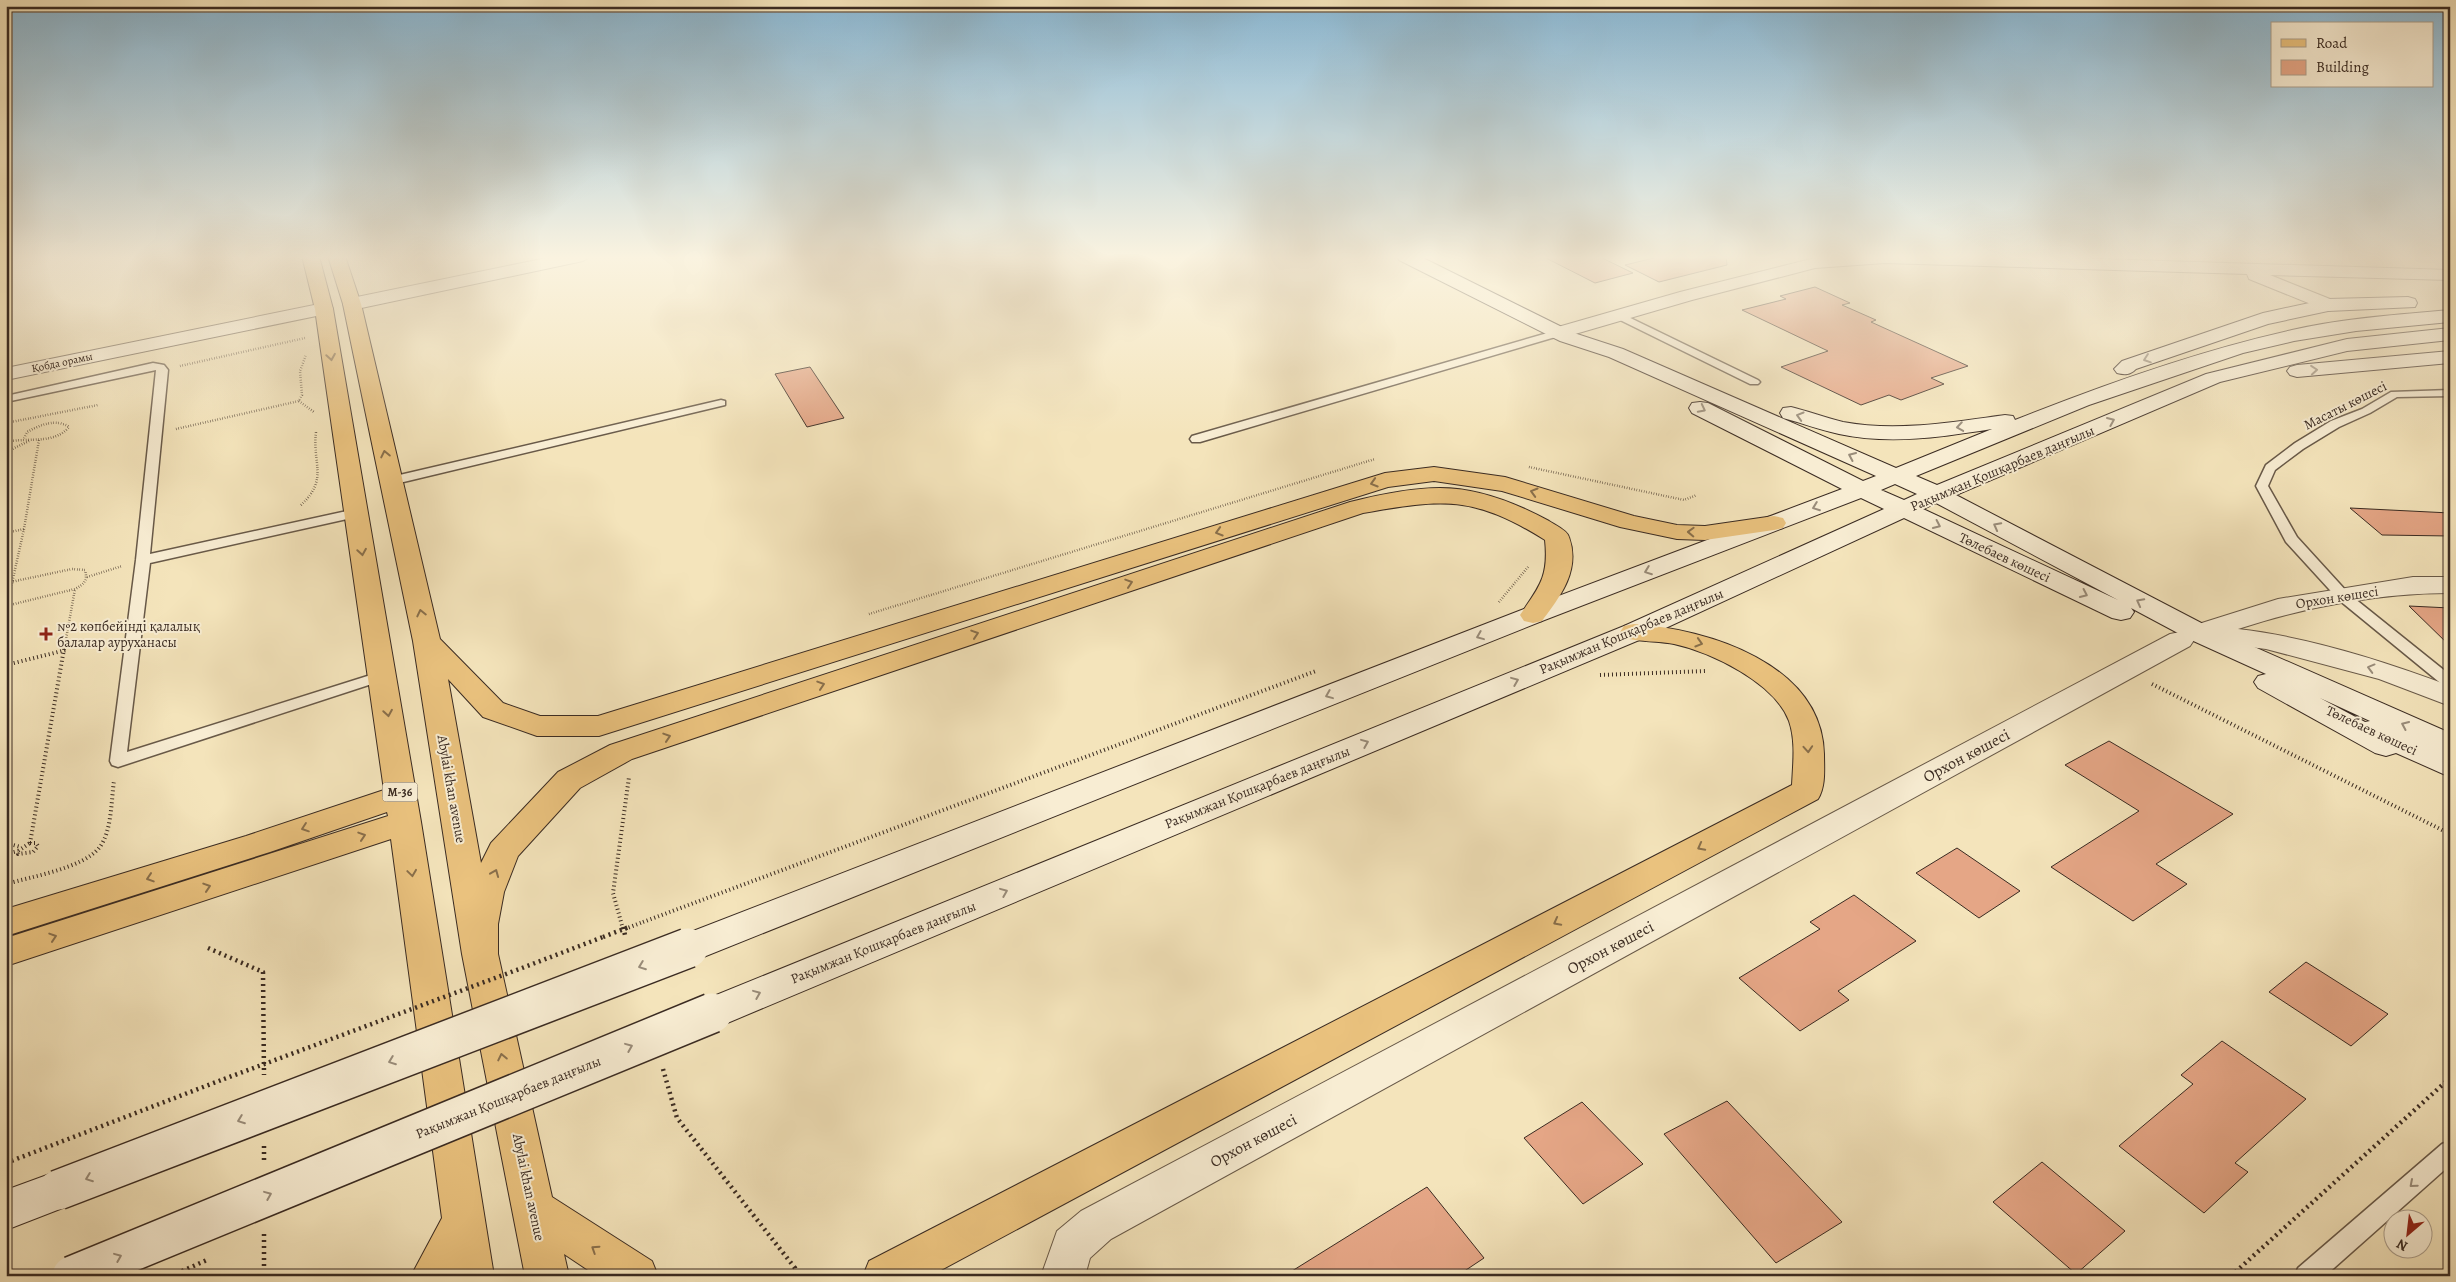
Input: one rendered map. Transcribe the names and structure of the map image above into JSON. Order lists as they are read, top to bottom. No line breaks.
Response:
{"streets":{"main road":["Қобда орамы","Рақымжан Қошқарбаев даңғылы","Төлебаев көшесі","Орхон көшесі","Abylai khan avenue","M-36"],"lane":["Масаты көшесі"]},"crossings":[["Масаты көшесі","Орхон көшесі"],["Рақымжан Қошқарбаев даңғылы","Төлебаев көшесі"],["Төлебаев көшесі","Орхон көшесі"]],"places":{"health":["№2 көпбейінді қалалық балалар ауруханасы"]},"legend":["Road","Building"],"north":"bottom left"}
